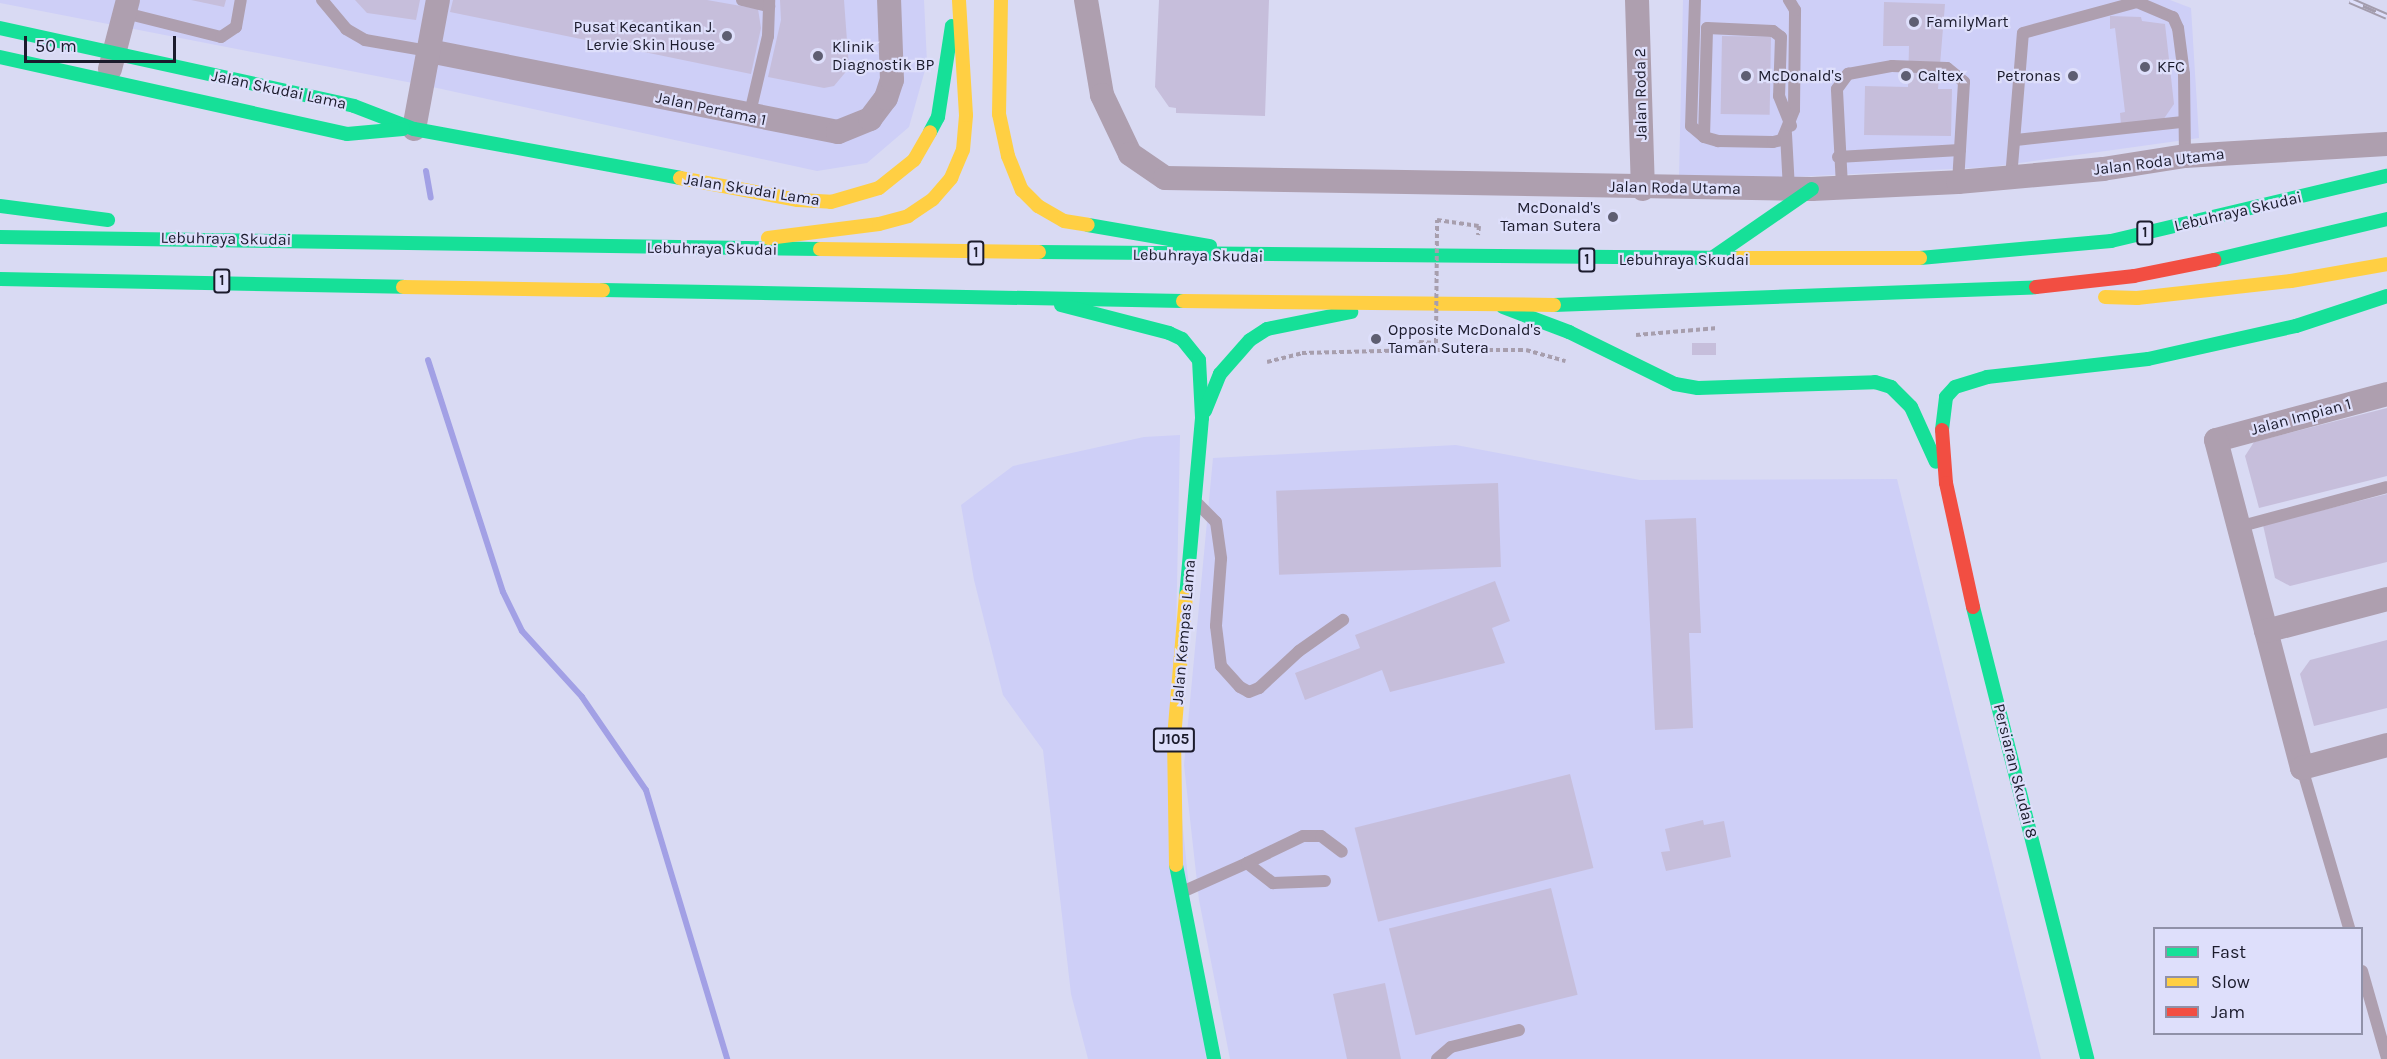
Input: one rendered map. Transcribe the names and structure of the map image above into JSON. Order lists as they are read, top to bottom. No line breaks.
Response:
{"streets":{"main road":["Jalan Skudai Lama","Lebuhraya Skudai","1","Jalan Kempas Lama","J105","Persiaran Skudai 8"],"street":["Jalan Roda 2","Jalan Pertama 1","Jalan Roda Utama","Jalan Impian 1"]},"crossings":[["Jalan Roda 2","Jalan Roda Utama"],["1","Jalan Kempas Lama"]],"places":["FamilyMart","Pusat Kecantikan J. Lervie Skin House","Klinik Diagnostik BP","KFC","McDonald's","Caltex","Petronas","McDonald's Taman Sutera","Opposite McDonald's Taman Sutera"],"legend":["Fast","Slow","Jam"],"scale_bar":"50 m"}
